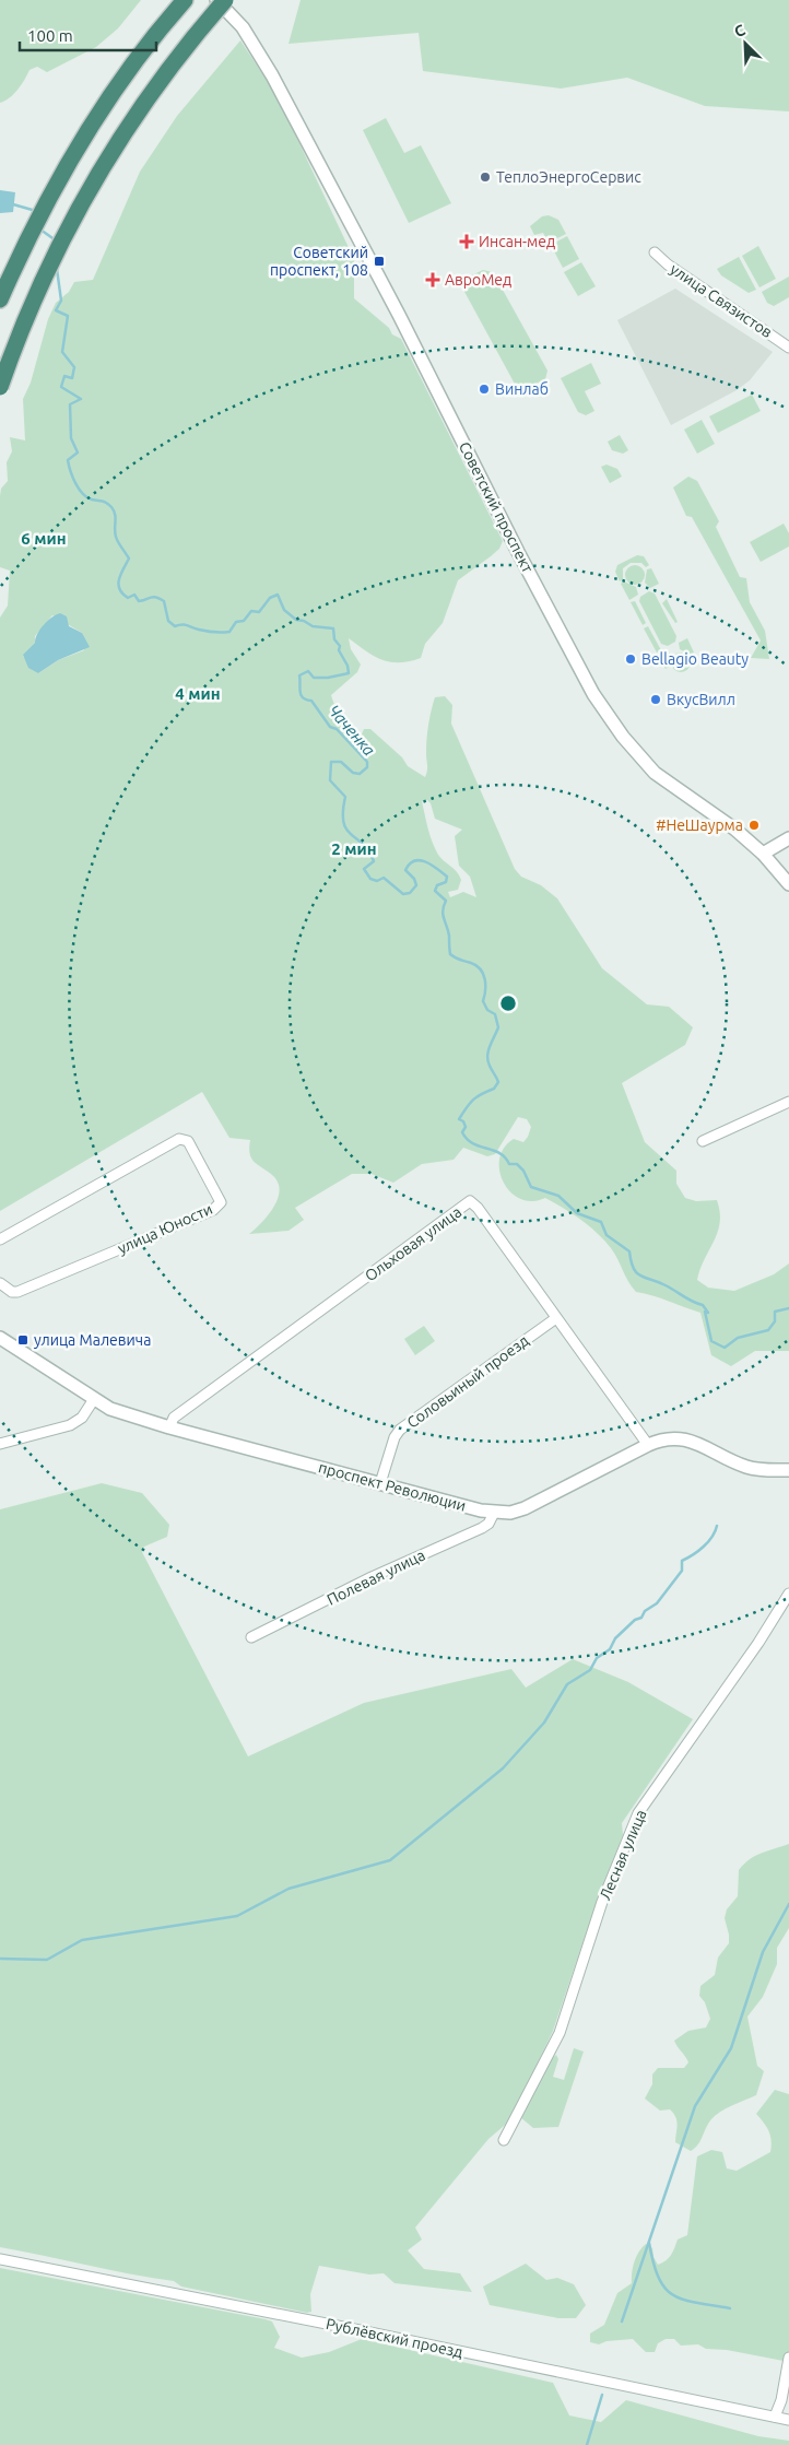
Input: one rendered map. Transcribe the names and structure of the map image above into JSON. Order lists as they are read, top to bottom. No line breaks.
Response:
{"streets":{"street":["улица Связистов","Советский проспект","улица Юности","Ольховая улица","Соловьиный проезд","проспект Революции","Полевая улица","Лесная улица","Рублёвский проезд"]},"crossings":[["Ольховая улица","Соловьиный проезд"],["Ольховая улица","проспект Революции"],["Соловьиный проезд","проспект Революции"],["проспект Революции","Полевая улица"]],"water":["Чаченка"],"places":{"other":["ТеплоЭнергоСервис","Винлаб","Bellagio Beauty","ВкусВилл","#НеШаурма"],"health":["Инсан-мед","АвроМед"],"transit":["Советский проспект, 108","улица Малевича"]},"scale_bar":"100 m","north":"top left","rings":["6 мин","4 мин","2 мин"]}
